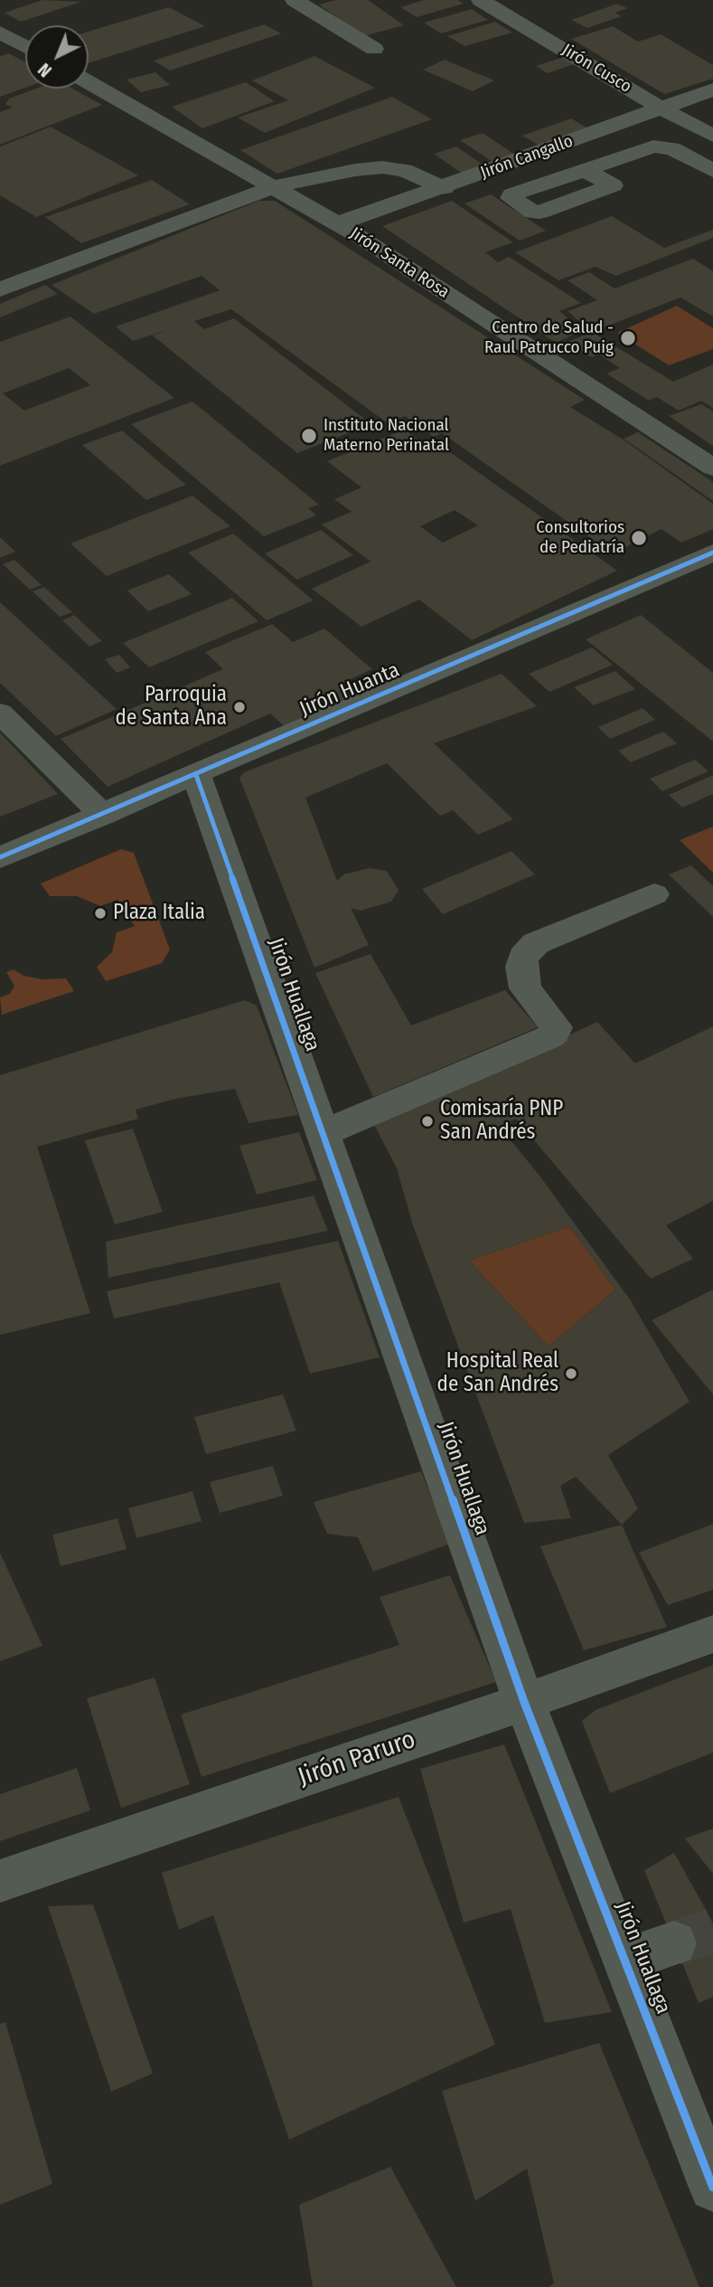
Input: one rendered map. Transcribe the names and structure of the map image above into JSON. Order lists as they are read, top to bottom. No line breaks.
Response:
{"streets":{"street":["Jirón Cusco","Jirón Cangallo","Jirón Santa Rosa","Jirón Huanta","Jirón Huallaga","Jirón Paruro"]},"crossings":[["Jirón Cusco","Jirón Cangallo"],["Jirón Cangallo","Jirón Santa Rosa"],["Jirón Huanta","Jirón Huallaga"],["Jirón Huallaga","Jirón Paruro"]],"places":["Centro de Salud - Raul Patrucco Puig","Instituto Nacional Materno Perinatal","Consultorios de Pediatría","Parroquia de Santa Ana","Plaza Italia","Comisaría PNP San Andrés","Hospital Real de San Andrés"],"north":"bottom left"}
